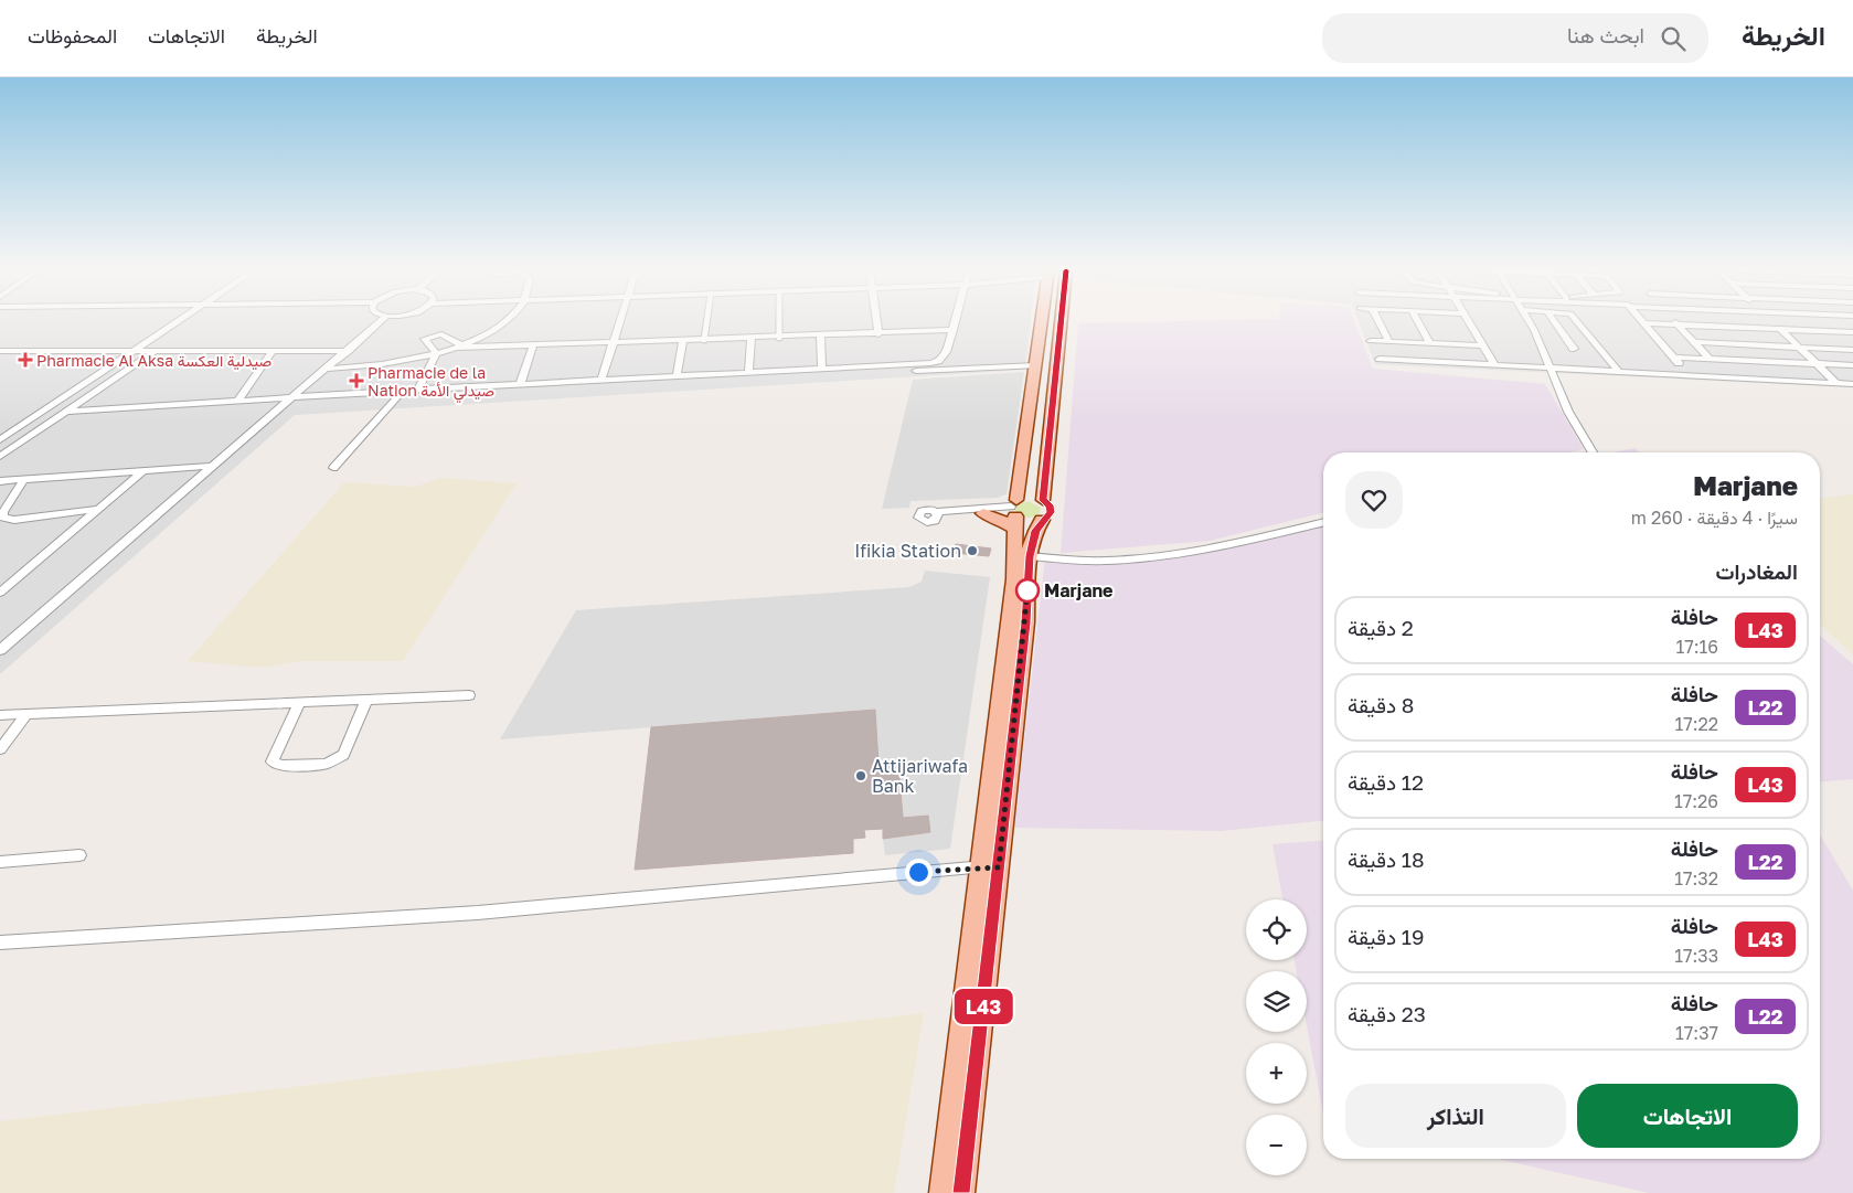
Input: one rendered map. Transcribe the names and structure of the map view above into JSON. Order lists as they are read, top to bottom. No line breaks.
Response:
{"places":{"health":["Pharmacie Al Aksa صيدلية العكسة","Pharmacie de la Nation صيدلي الأمة"],"other":["Ifikia Station","Marjane","Attijariwafa Bank"]},"lines":["bus line L43"],"page":{"header":"الخريطة","search":"ابحث هنا","nav":["الخريطة","الاتجاهات","المحفوظات"],"on_map":"L43","heading":[["Marjane","سيرًا · 4 دقيقة · 260 m"],"المغادرات"],"list":[{"mark":"L43","name":"حافلة","note":"17:16","value":"2 دقيقة"},{"mark":"L22","name":"حافلة","note":"17:22","value":"8 دقيقة"},{"mark":"L43","name":"حافلة","note":"17:26","value":"12 دقيقة"},{"mark":"L22","name":"حافلة","note":"17:32","value":"18 دقيقة"},{"mark":"L43","name":"حافلة","note":"17:33","value":"19 دقيقة"},{"mark":"L22","name":"حافلة","note":"17:37","value":"23 دقيقة"}],"map_buttons":["+","−"],"buttons":["الاتجاهات","التذاكر"]}}
